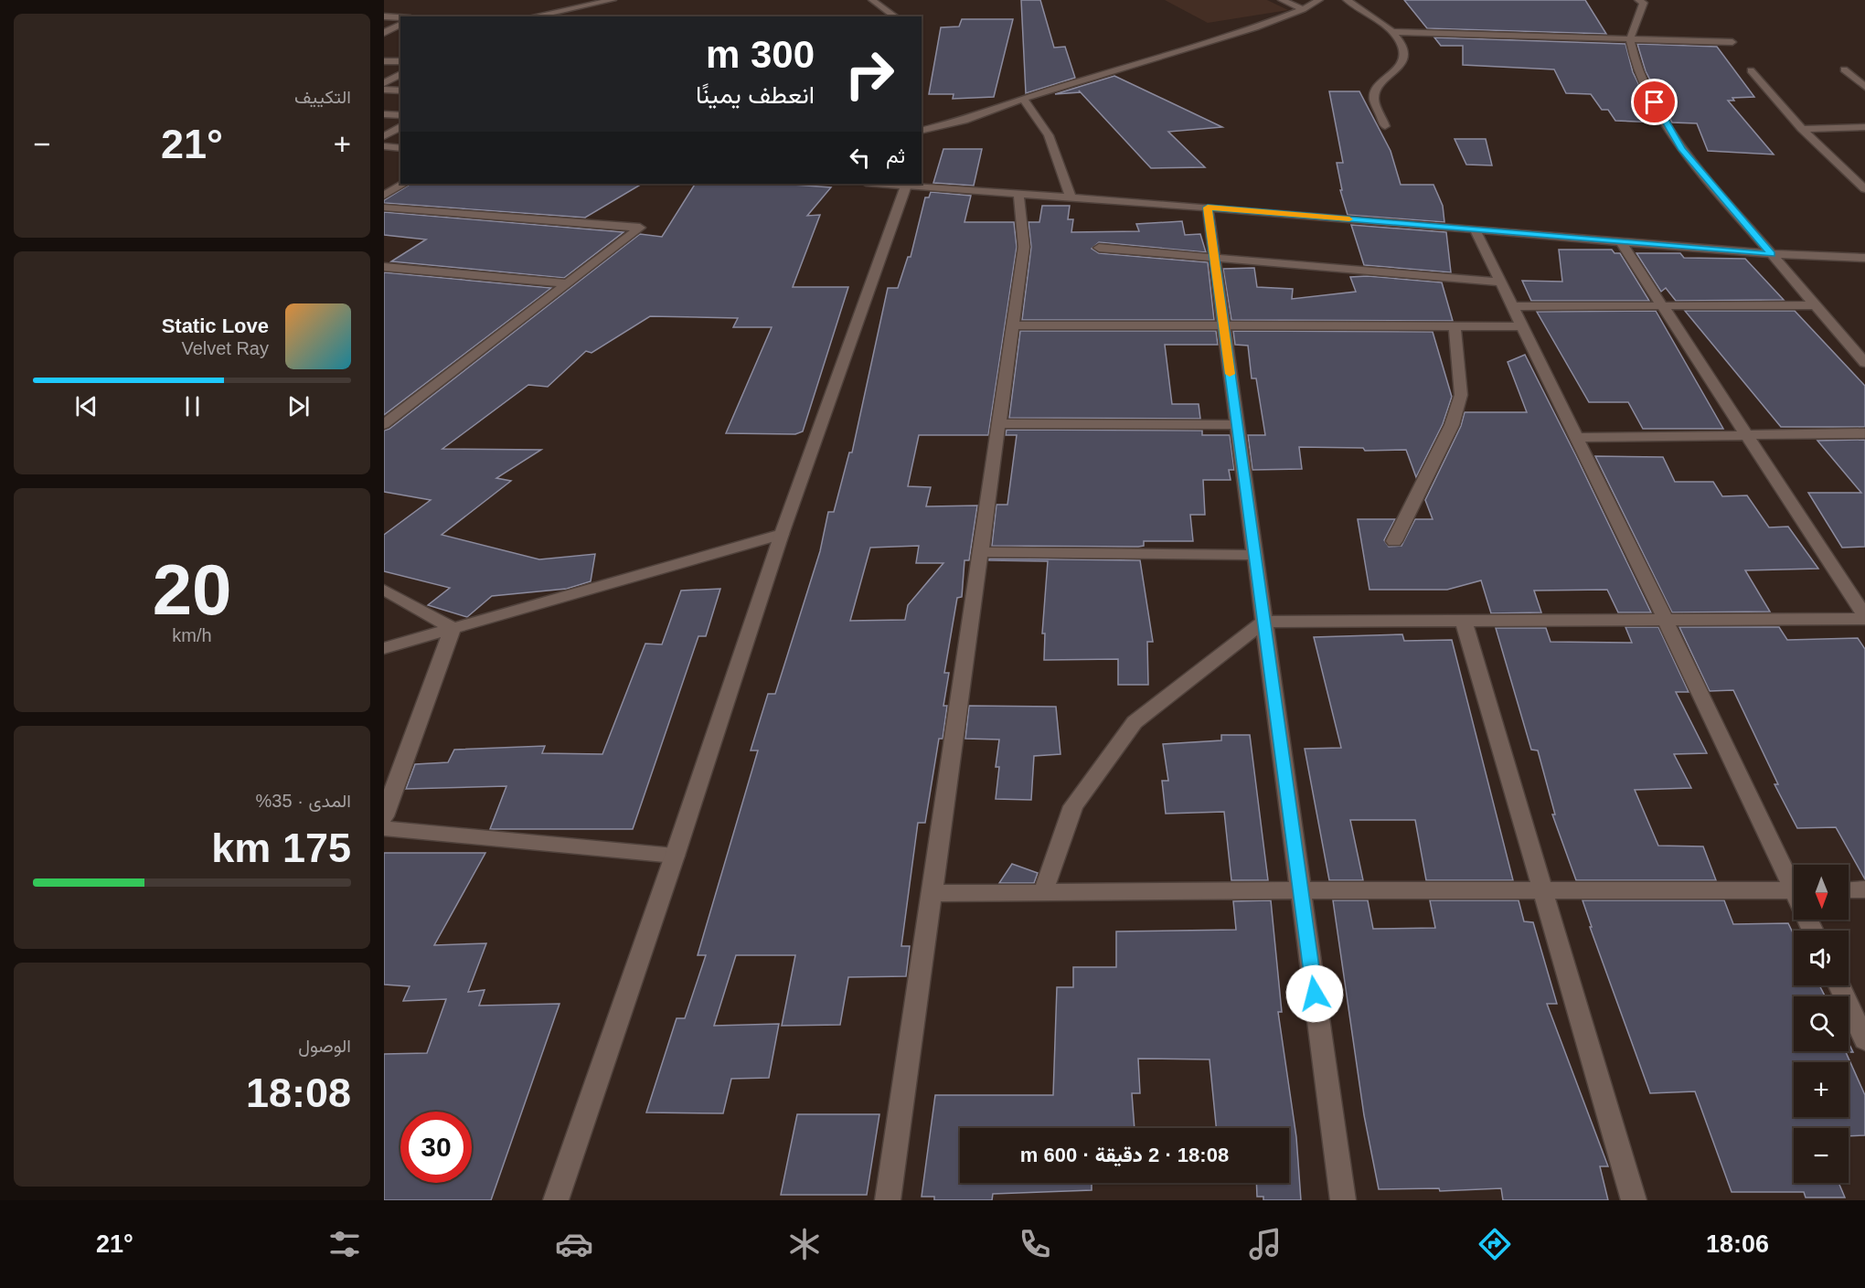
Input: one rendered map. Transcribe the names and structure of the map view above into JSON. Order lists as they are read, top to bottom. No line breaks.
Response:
{"north":"bottom","page":{"tile":["التكييف",["20","km/h"],["المدى · 35%","175 km"],["الوصول","18:08"]],"turn":["300 m","انعطف يمينًا"],"heat":["−","21°","+"],"then":"ثم","song":["Static Love","Velvet Ray"],"map_buttons":["+","−"],"limit":"30","trip":"18:08 · 2 دقيقة · 600 m","tabs":["18:06","21°"]}}
